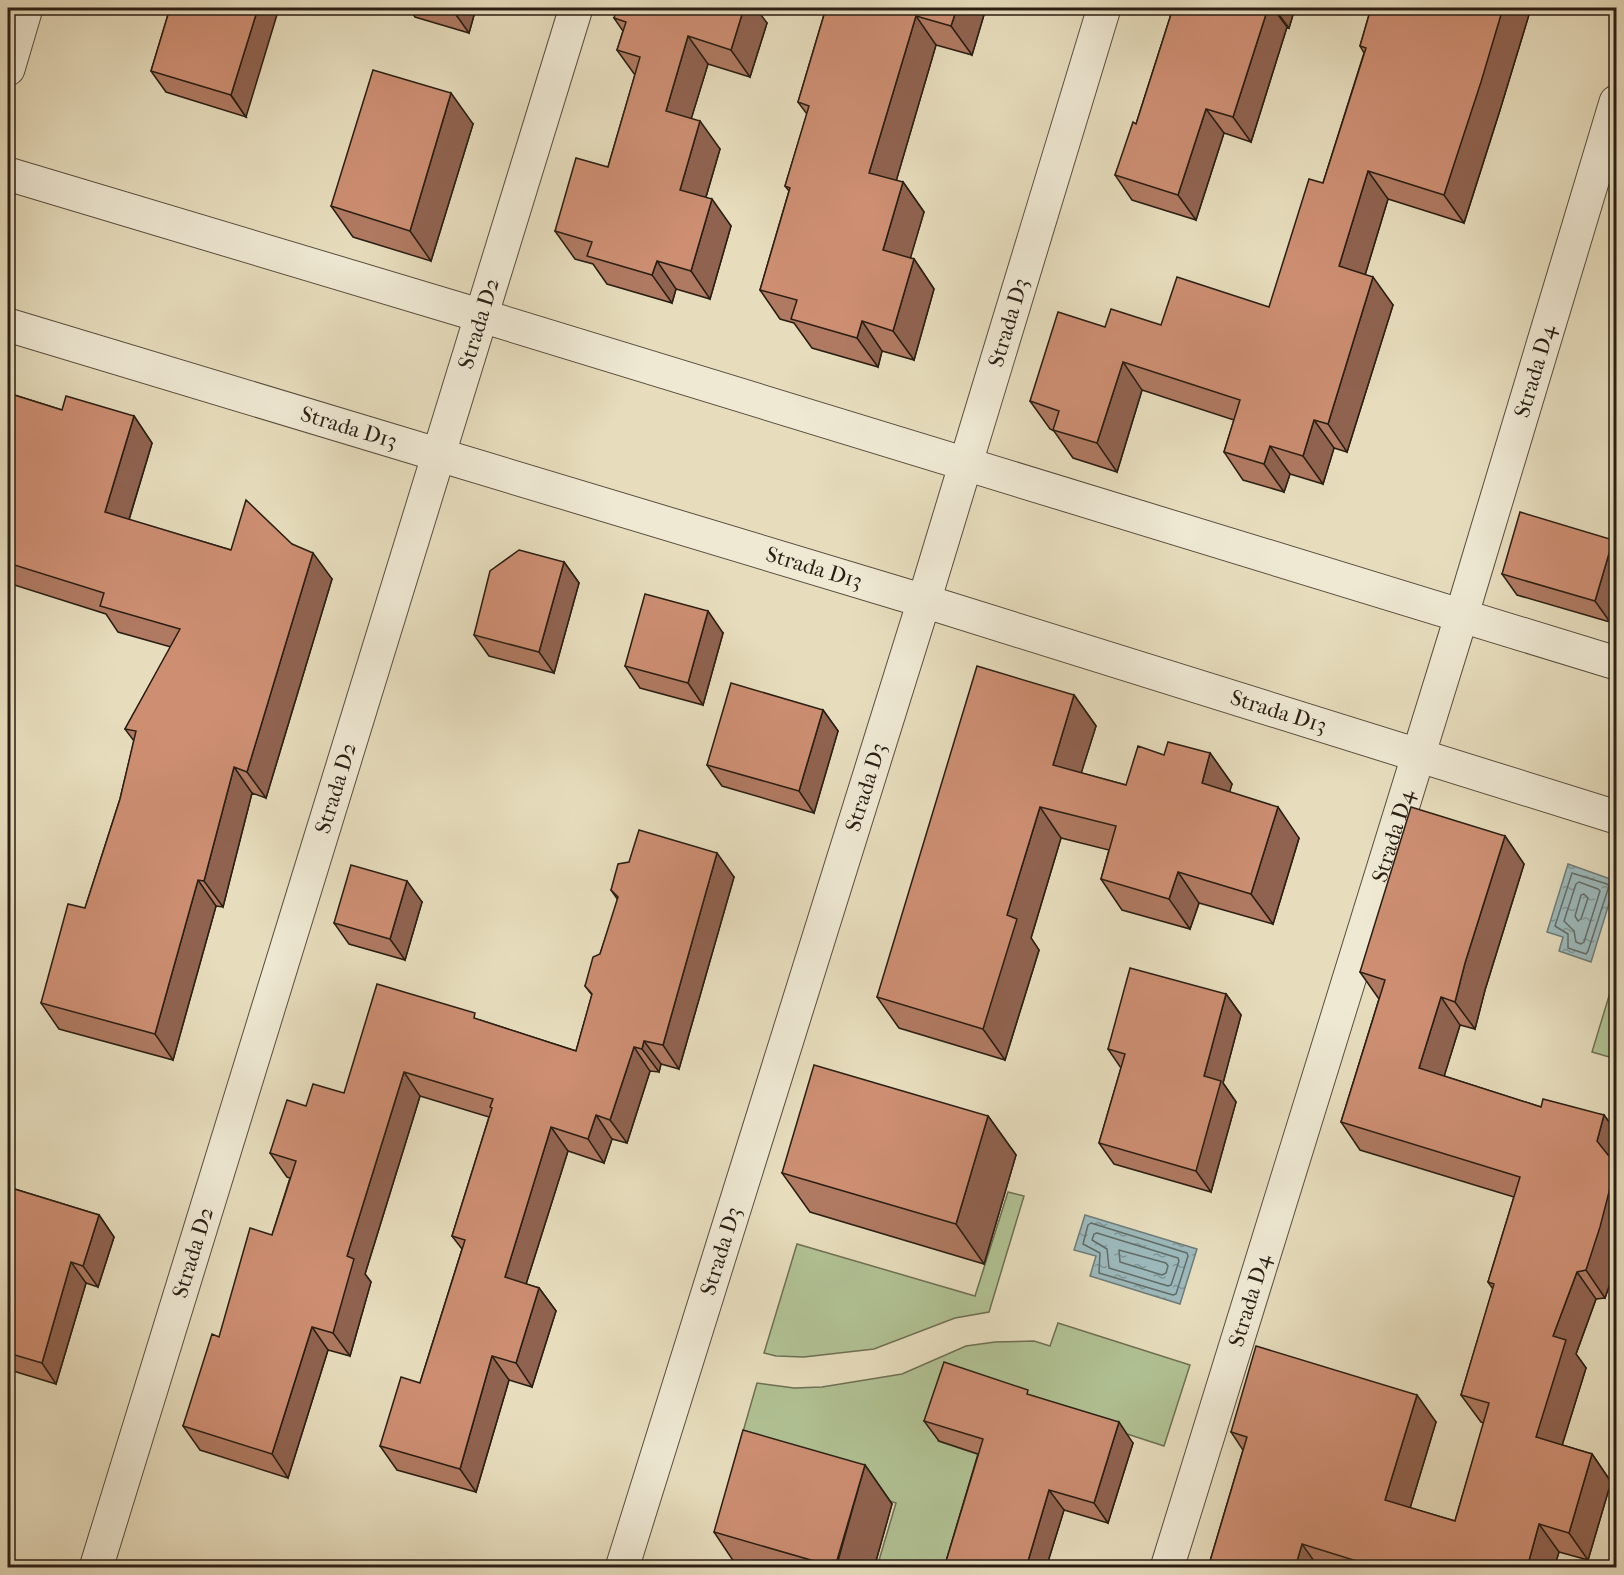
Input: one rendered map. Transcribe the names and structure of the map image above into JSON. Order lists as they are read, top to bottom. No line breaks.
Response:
{"streets":{"street":["Strada D2","Strada D3","Strada D4","Strada D13"]},"crossings":[["Strada D2","Strada D13"],["Strada D3","Strada D13"],["Strada D4","Strada D13"]]}
